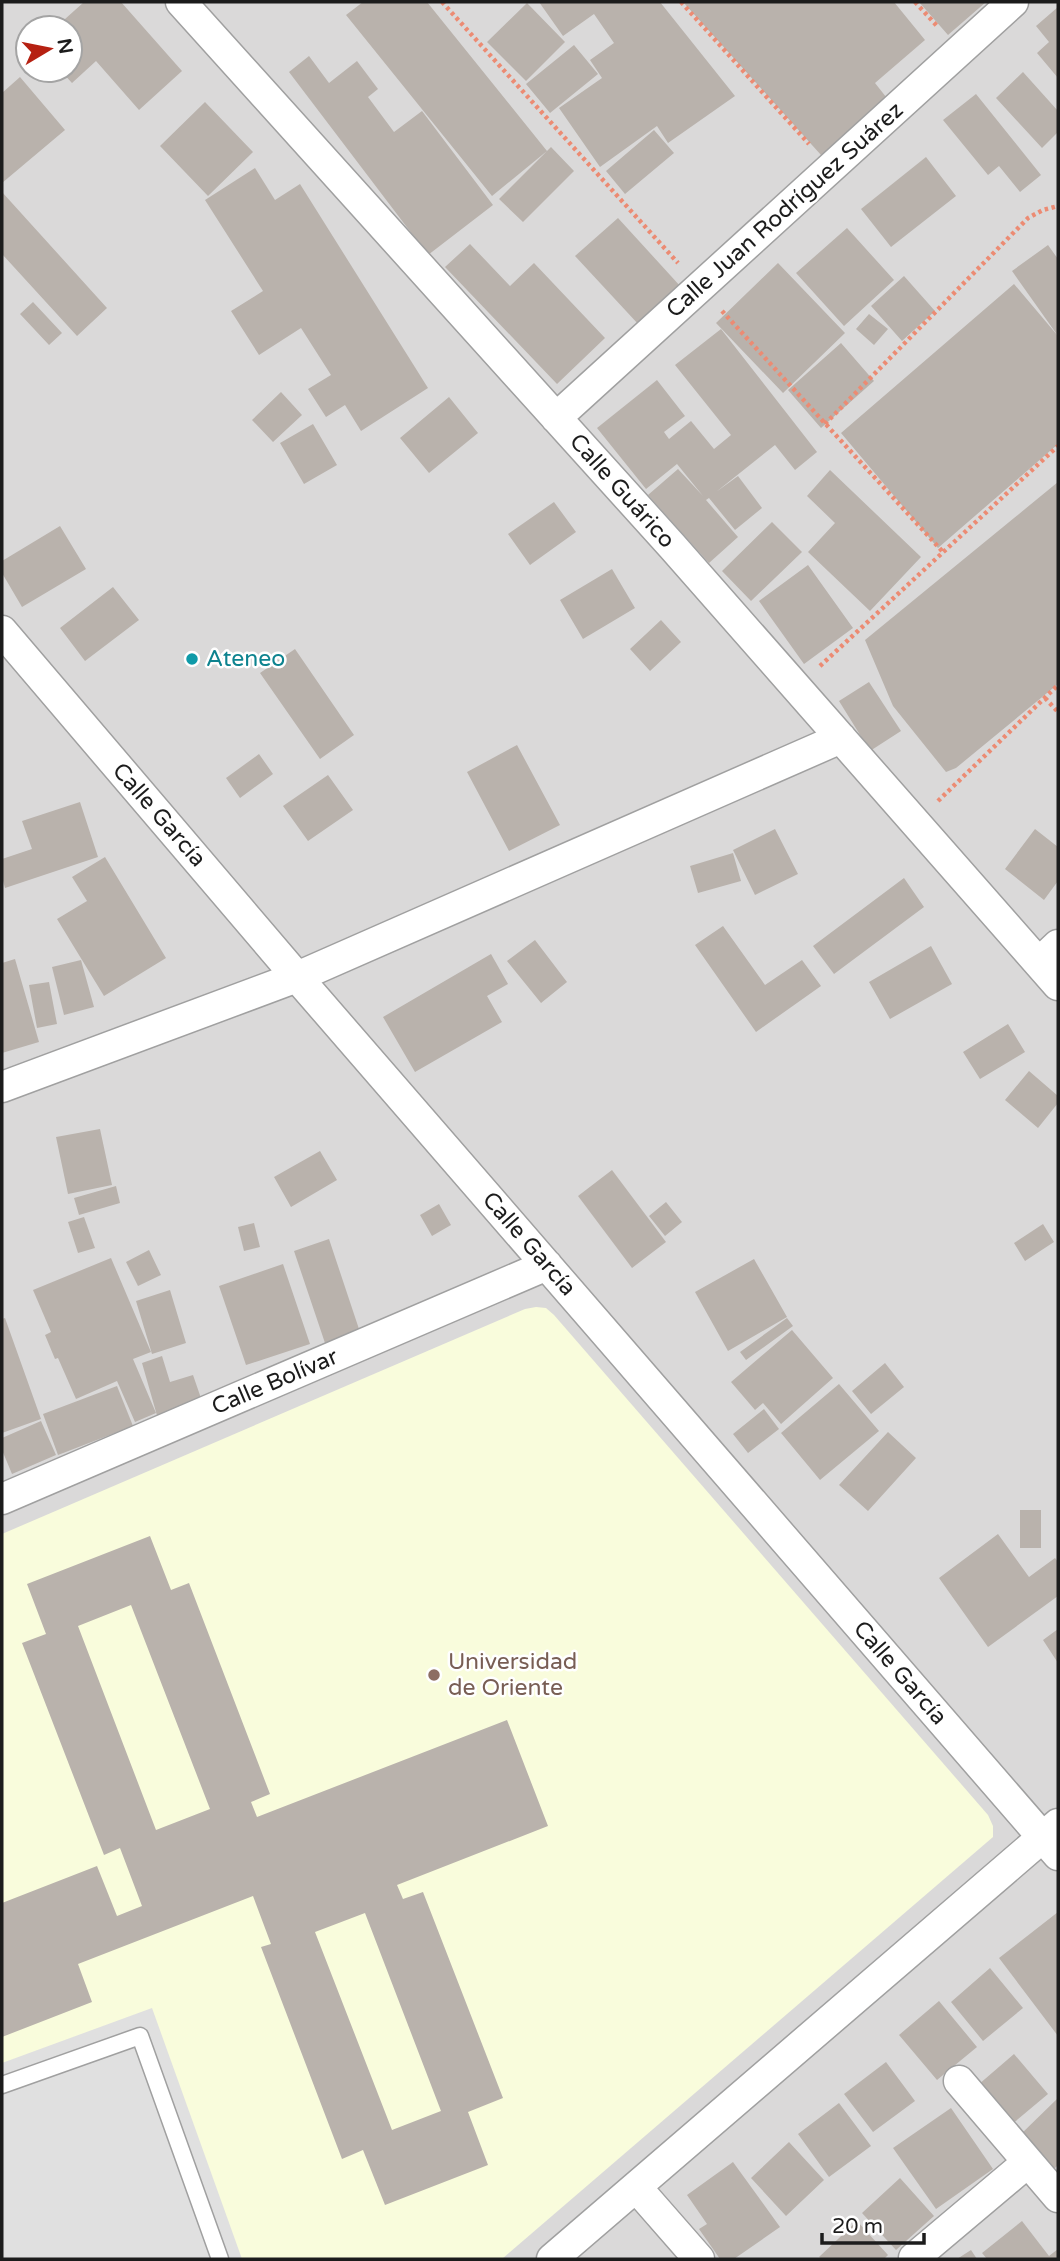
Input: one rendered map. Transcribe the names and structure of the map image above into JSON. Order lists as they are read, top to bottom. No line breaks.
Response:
{"streets":{"street":["Calle Juan Rodríguez Suárez","Calle Guárico","Calle García","Calle Bolívar"]},"crossings":[["Calle Juan Rodríguez Suárez","Calle Guárico"],["Calle García","Calle Bolívar"]],"places":["Ateneo","Universidad de Oriente"],"scale_bar":"20 m","north":"right"}
